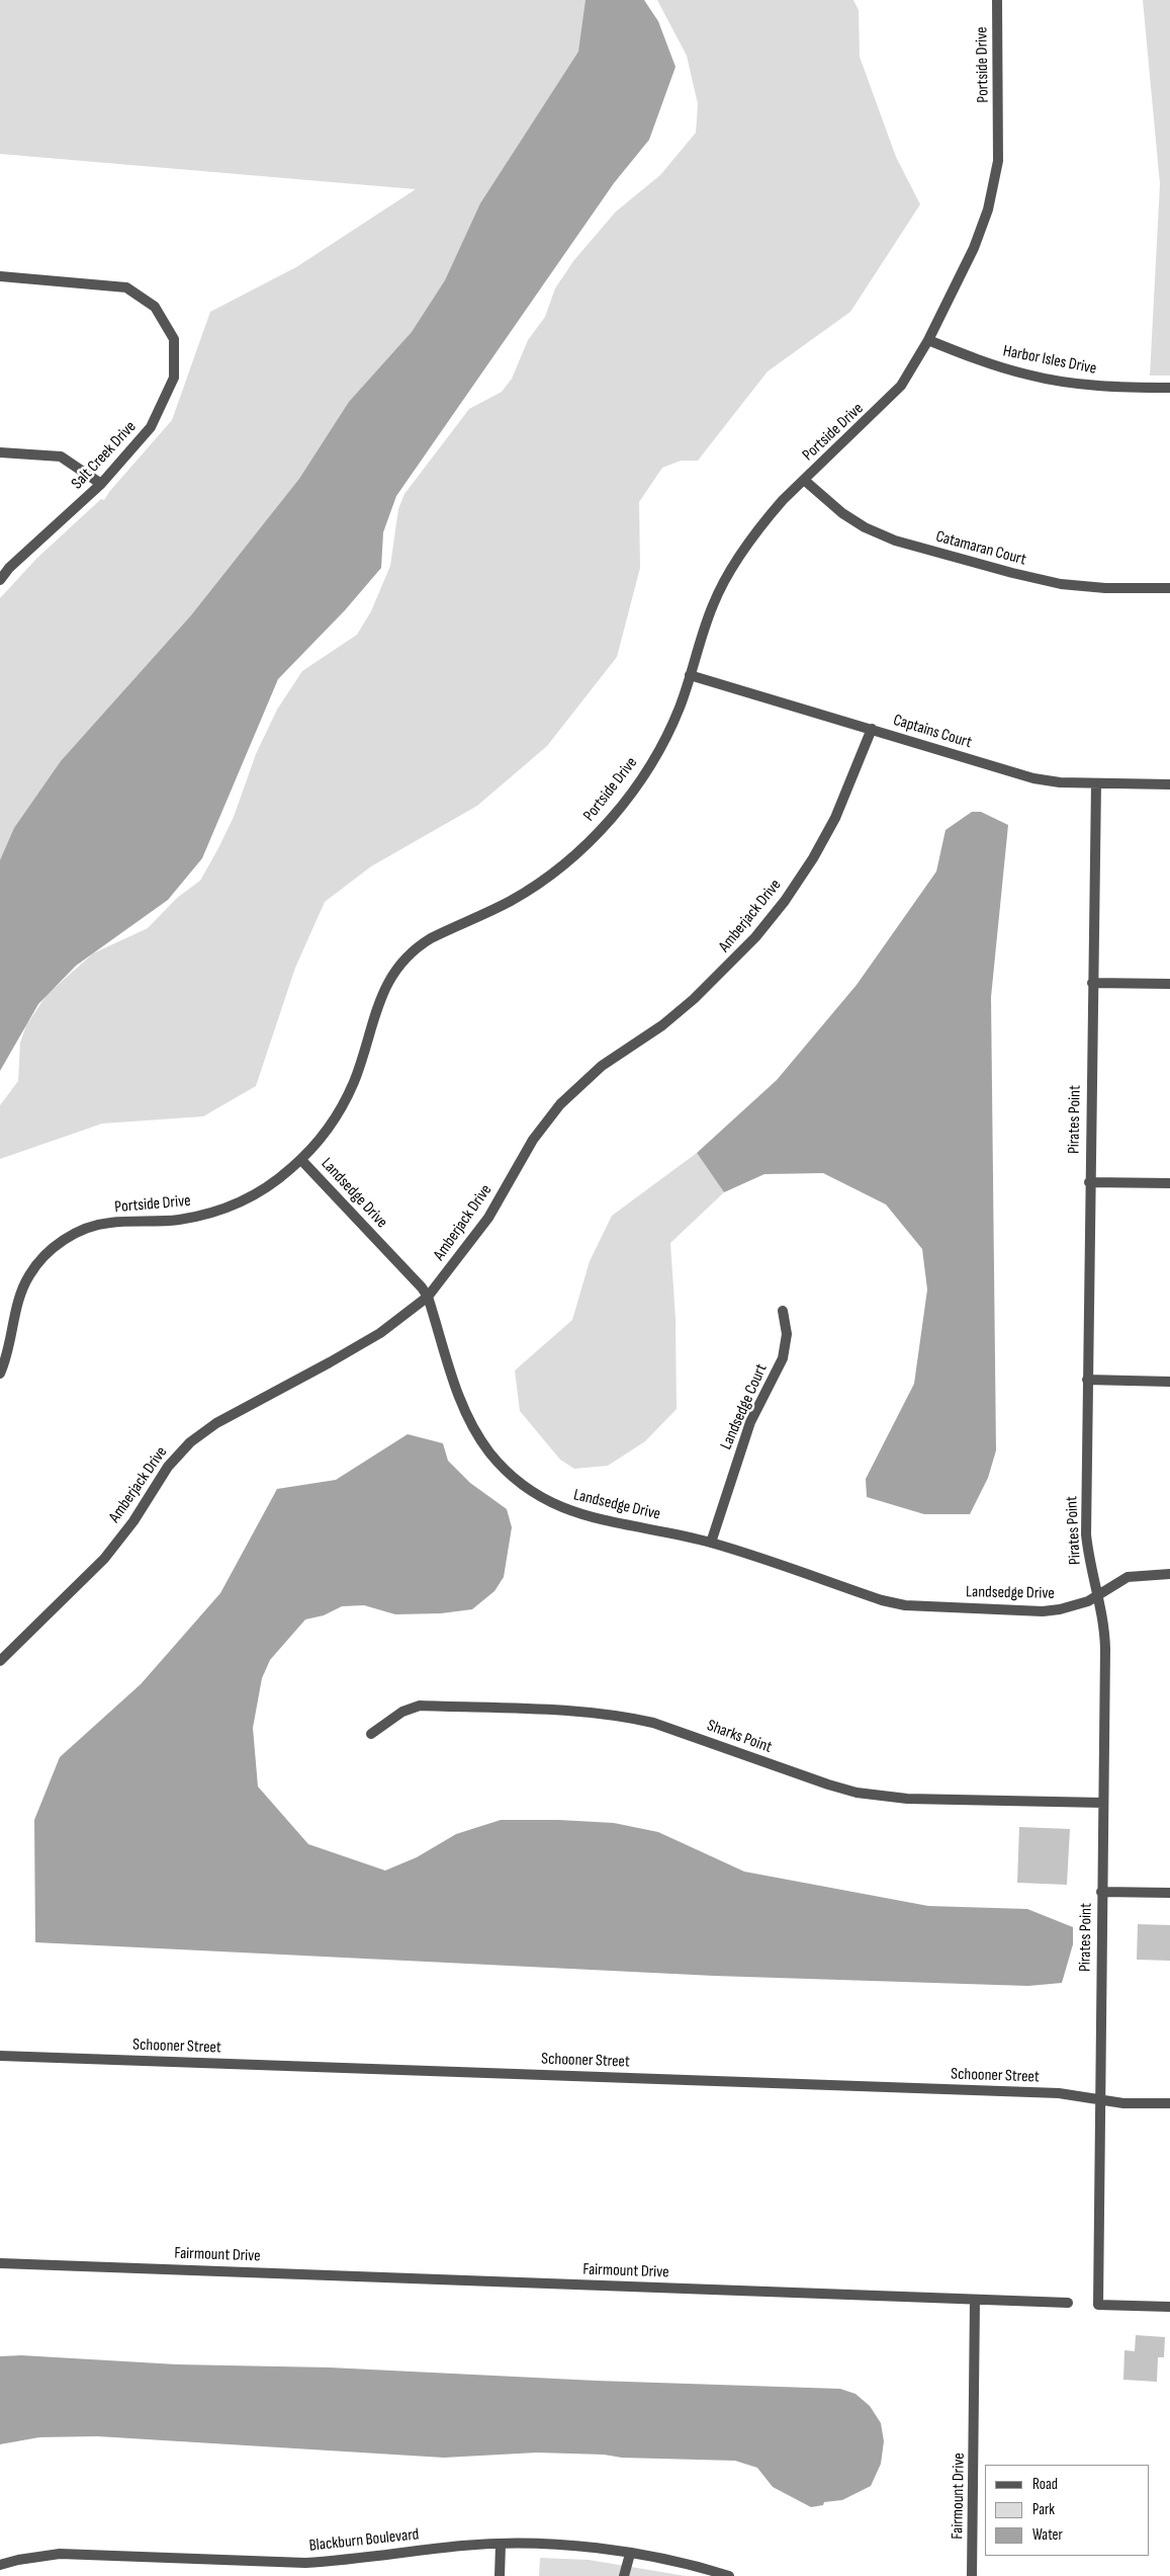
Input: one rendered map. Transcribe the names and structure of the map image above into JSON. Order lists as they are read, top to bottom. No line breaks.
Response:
{"streets":{"street":["Portside Drive","Harbor Isles Drive","Salt Creek Drive","Catamaran Court","Captains Court","Amberjack Drive","Pirates Point","Landsedge Drive","Landsedge Court","Sharks Point","Schooner Street","Fairmount Drive","Blackburn Boulevard"]},"crossings":[["Portside Drive","Harbor Isles Drive"],["Portside Drive","Catamaran Court"],["Portside Drive","Captains Court"],["Portside Drive","Landsedge Drive"],["Captains Court","Amberjack Drive"],["Captains Court","Pirates Point"],["Amberjack Drive","Landsedge Drive"],["Pirates Point","Landsedge Drive"],["Pirates Point","Sharks Point"],["Pirates Point","Schooner Street"],["Landsedge Drive","Landsedge Court"]],"legend":["Road","Park","Water"]}
